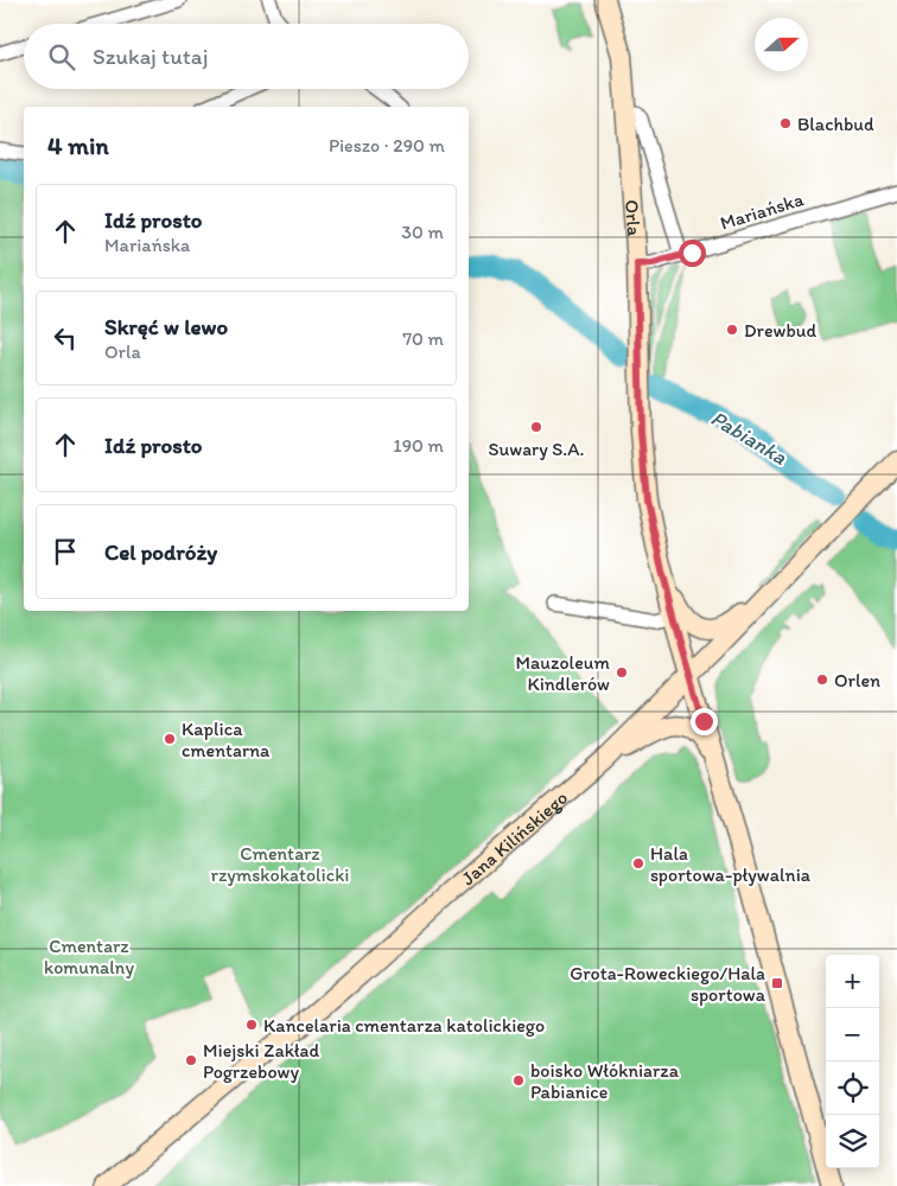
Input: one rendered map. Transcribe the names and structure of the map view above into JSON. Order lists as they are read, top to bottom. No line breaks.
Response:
{"streets":{"street":["Mariańska","Orla","Jana Kilińskiego"]},"crossings":[["Mariańska","Orla"]],"water":["Pabianka"],"parks":["Cmentarz rzymskokatolicki","Cmentarz komunalny"],"places":{"other":["Blachbud","Drewbud","Suwary S.A.","Mauzoleum Kindlerów","Orlen","Kaplica cmentarna","Hala sportowa-pływalnia","Kancelaria cmentarza katolickiego","Miejski Zakład Pogrzebowy","boisko Włókniarza Pabianice"],"transit":["Grota-Roweckiego/Hala sportowa"]},"north":"right","page":{"search":"Szukaj tutaj","heading":["4 min","Pieszo · 290 m"],"list":[["Idź prosto","Mariańska","30 m"],["Skręć w lewo","Orla","70 m"],["Idź prosto","190 m"],"Cel podróży"],"map_buttons":["+","−"]}}
